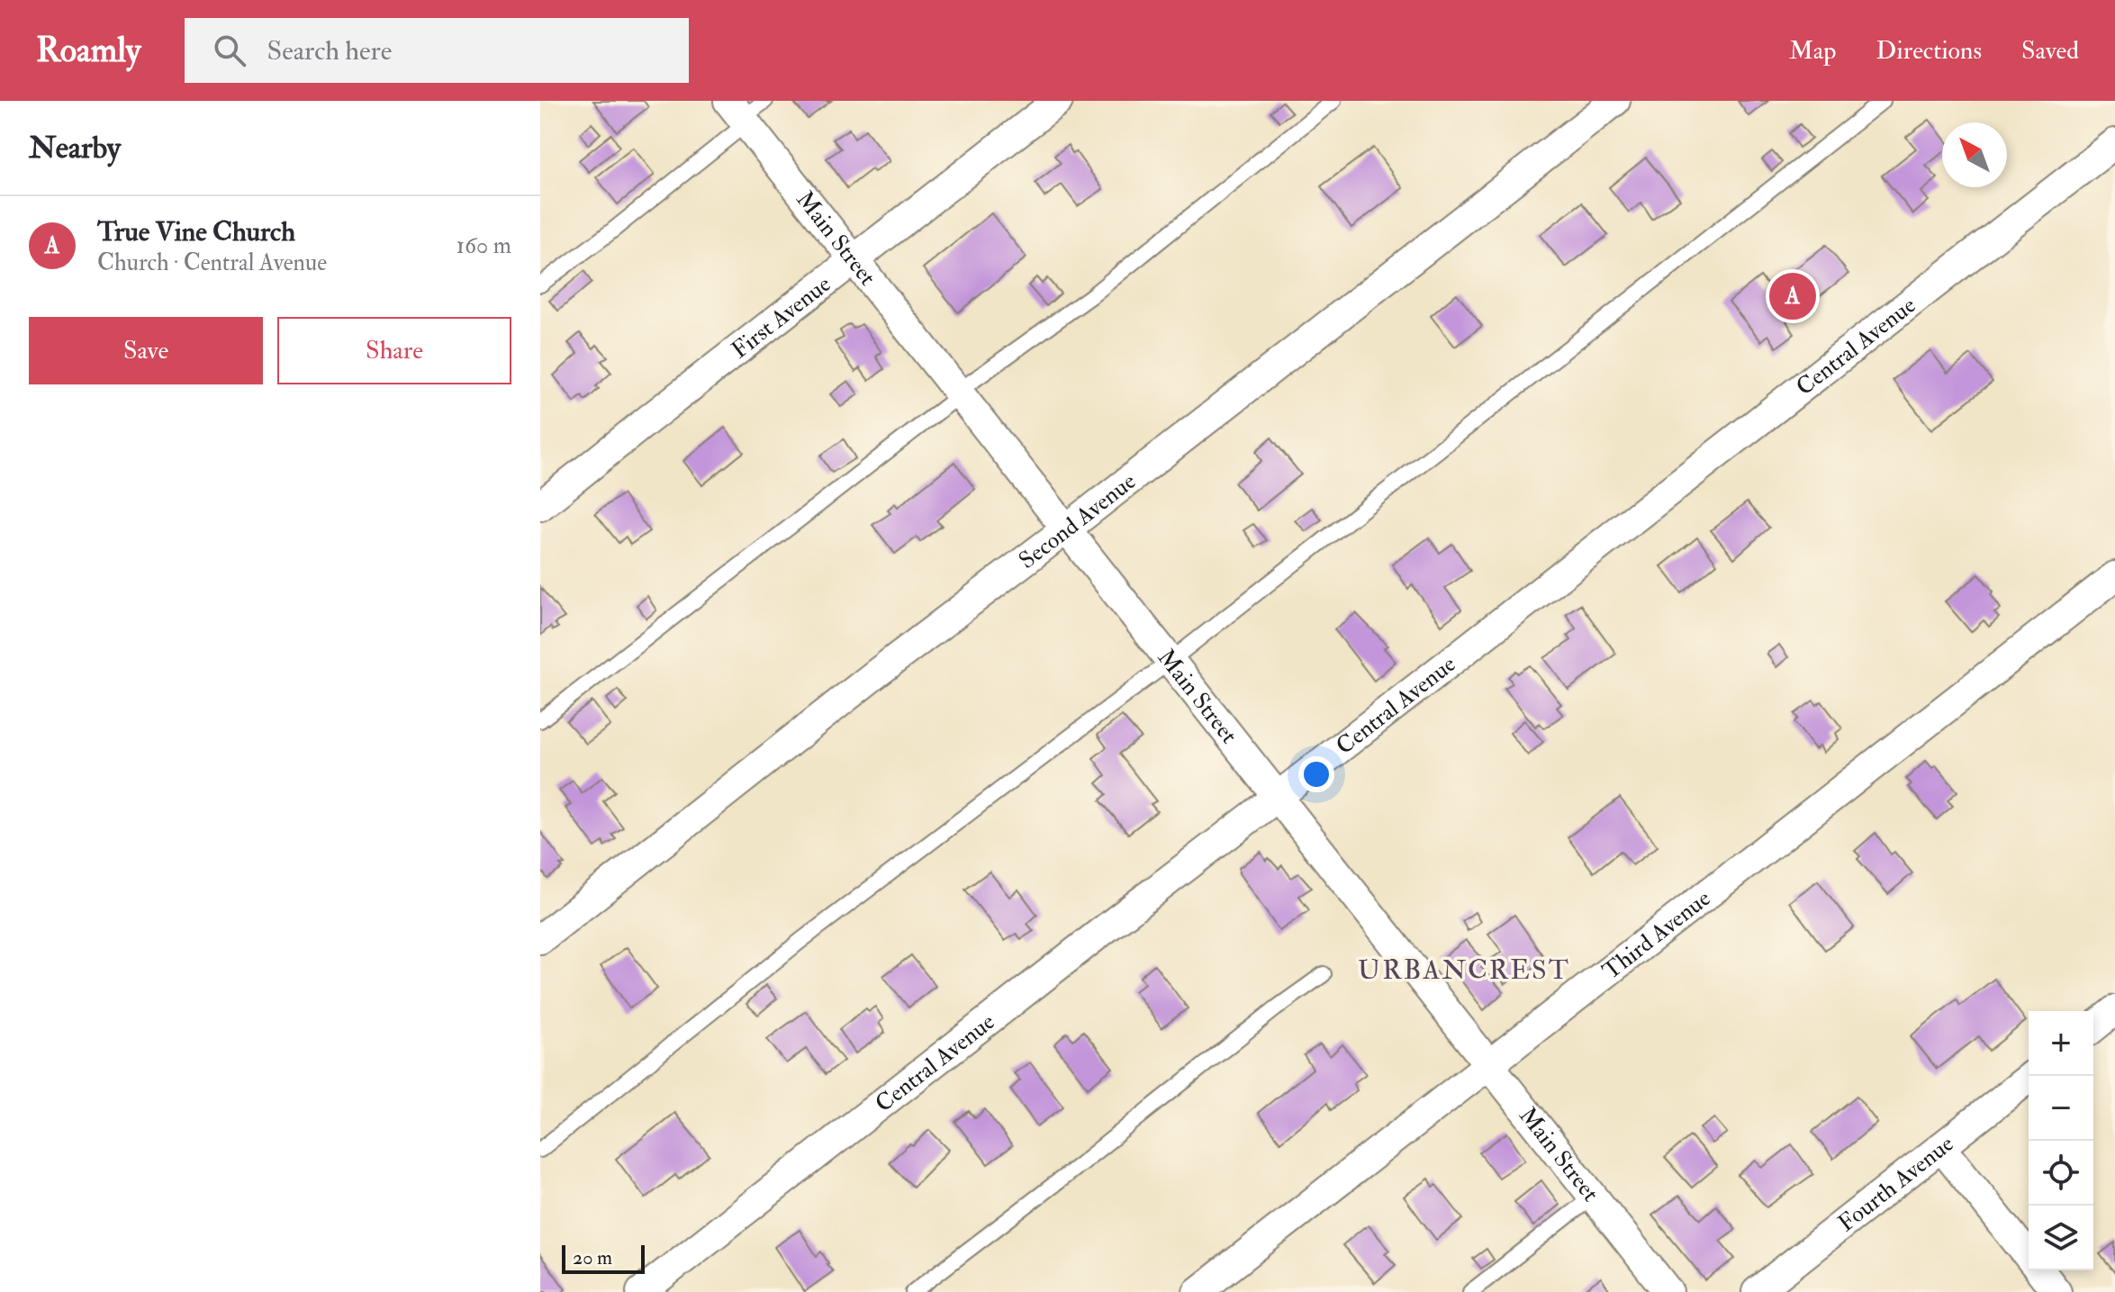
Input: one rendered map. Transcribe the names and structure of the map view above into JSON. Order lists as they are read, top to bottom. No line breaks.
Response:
{"streets":{"street":["Main Street","First Avenue","Central Avenue","Second Avenue","Third Avenue","Fourth Avenue"]},"crossings":[["Main Street","First Avenue"],["Main Street","Central Avenue"],["Main Street","Second Avenue"],["Main Street","Third Avenue"]],"districts":["URBANCREST"],"scale_bar":"20 m","north":"top left","page":{"header":"Roamly","search":"Search here","nav":["Map","Directions","Saved"],"heading":"Nearby","list":[{"mark":"A","name":"True Vine Church","note":"Church · Central Avenue","value":"160 m"}],"pins":"A","buttons":["Save","Share"],"map_buttons":["+","−"],"scale":"20 m"}}
